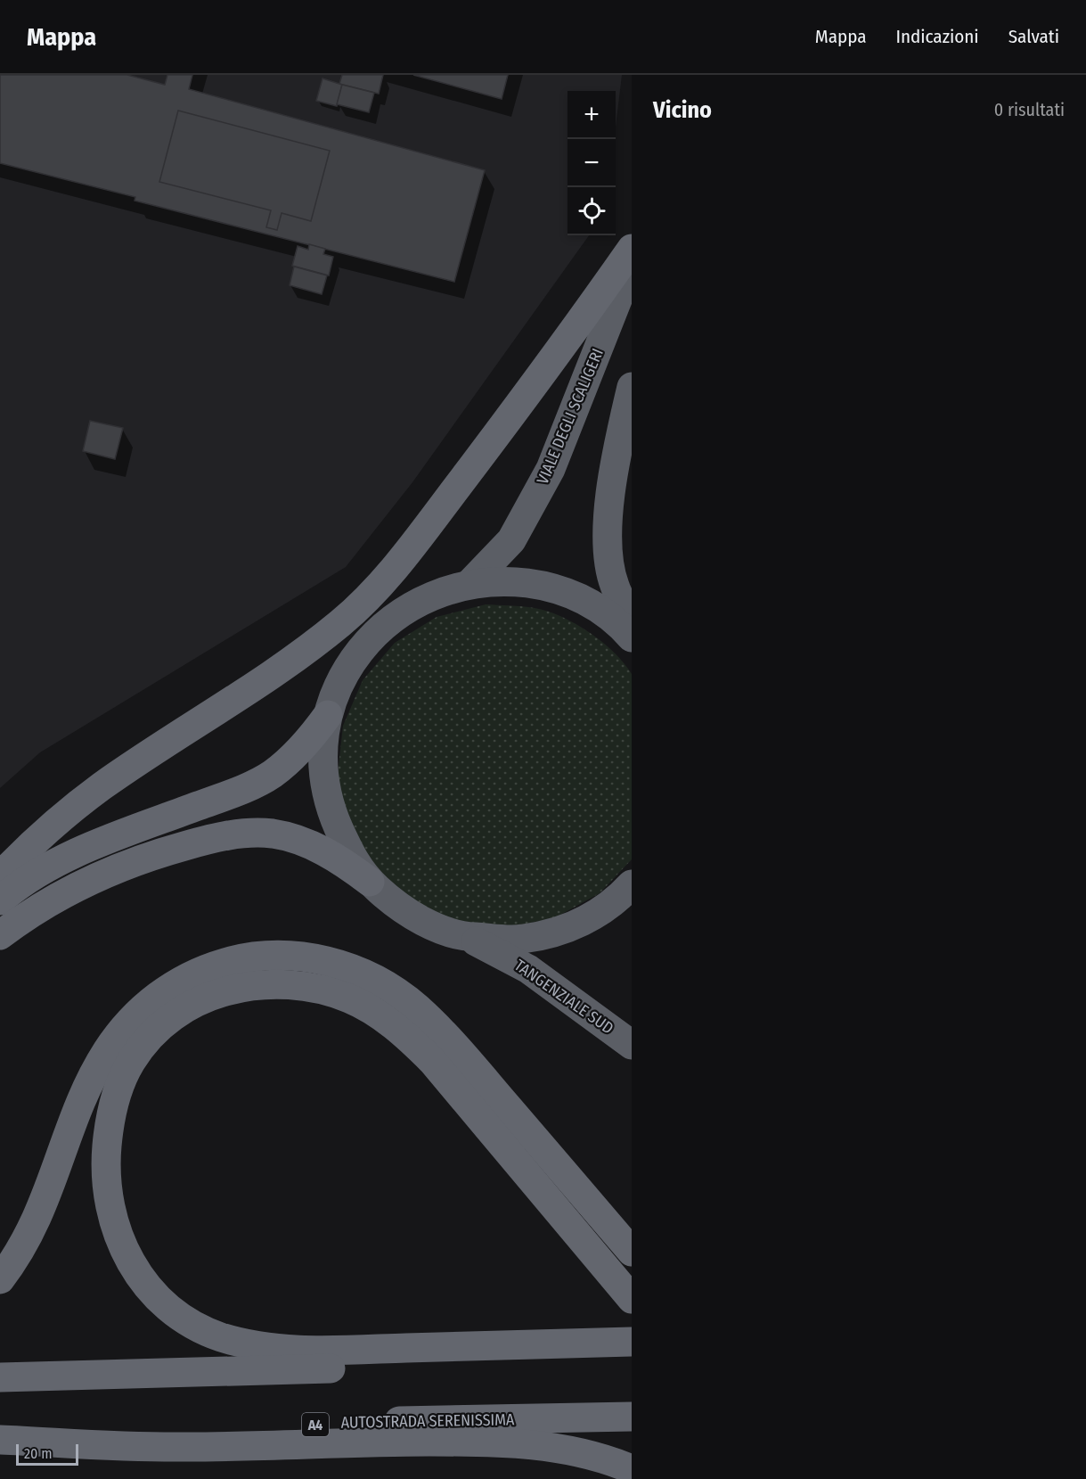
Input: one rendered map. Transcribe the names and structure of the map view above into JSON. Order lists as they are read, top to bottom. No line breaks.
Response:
{"streets":{"highway":["VIALE DEGLI SCALIGERI","TANGENZIALE SUD","AUTOSTRADA SERENISSIMA","A4"]},"scale_bar":"20 m","page":{"header":"Mappa","nav":["Mappa","Indicazioni","Salvati"],"heading":["Vicino","0 risultati"],"map_buttons":["+","−"],"scale":"20 m"}}
